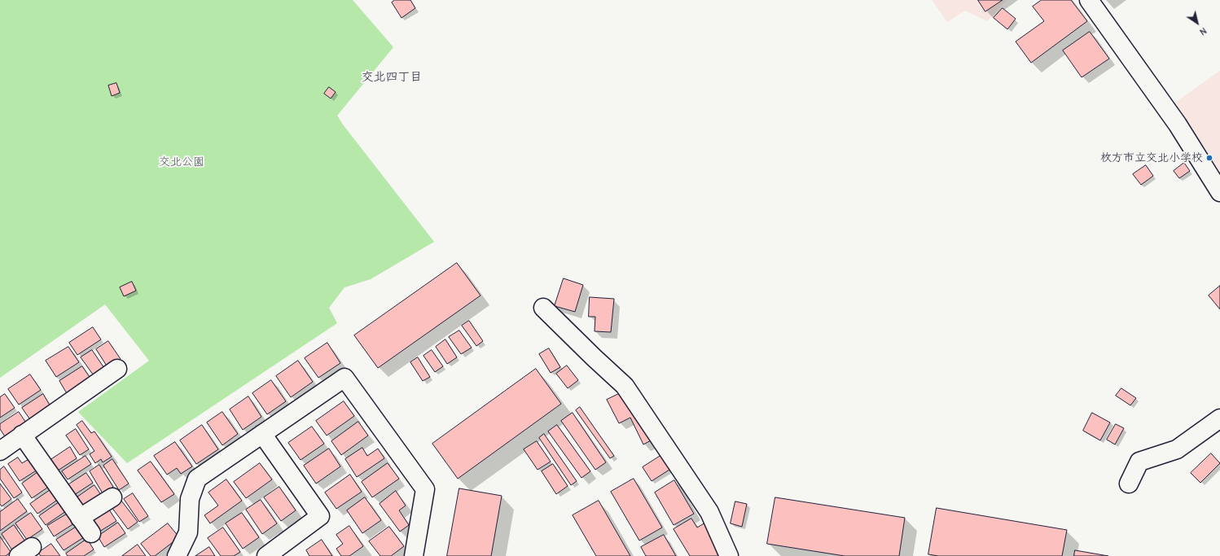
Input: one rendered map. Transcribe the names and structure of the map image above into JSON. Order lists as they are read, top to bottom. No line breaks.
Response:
{"districts":["交北四丁目"],"parks":["交北公園"],"places":["枚方市立交北小学校"],"north":"bottom right"}
